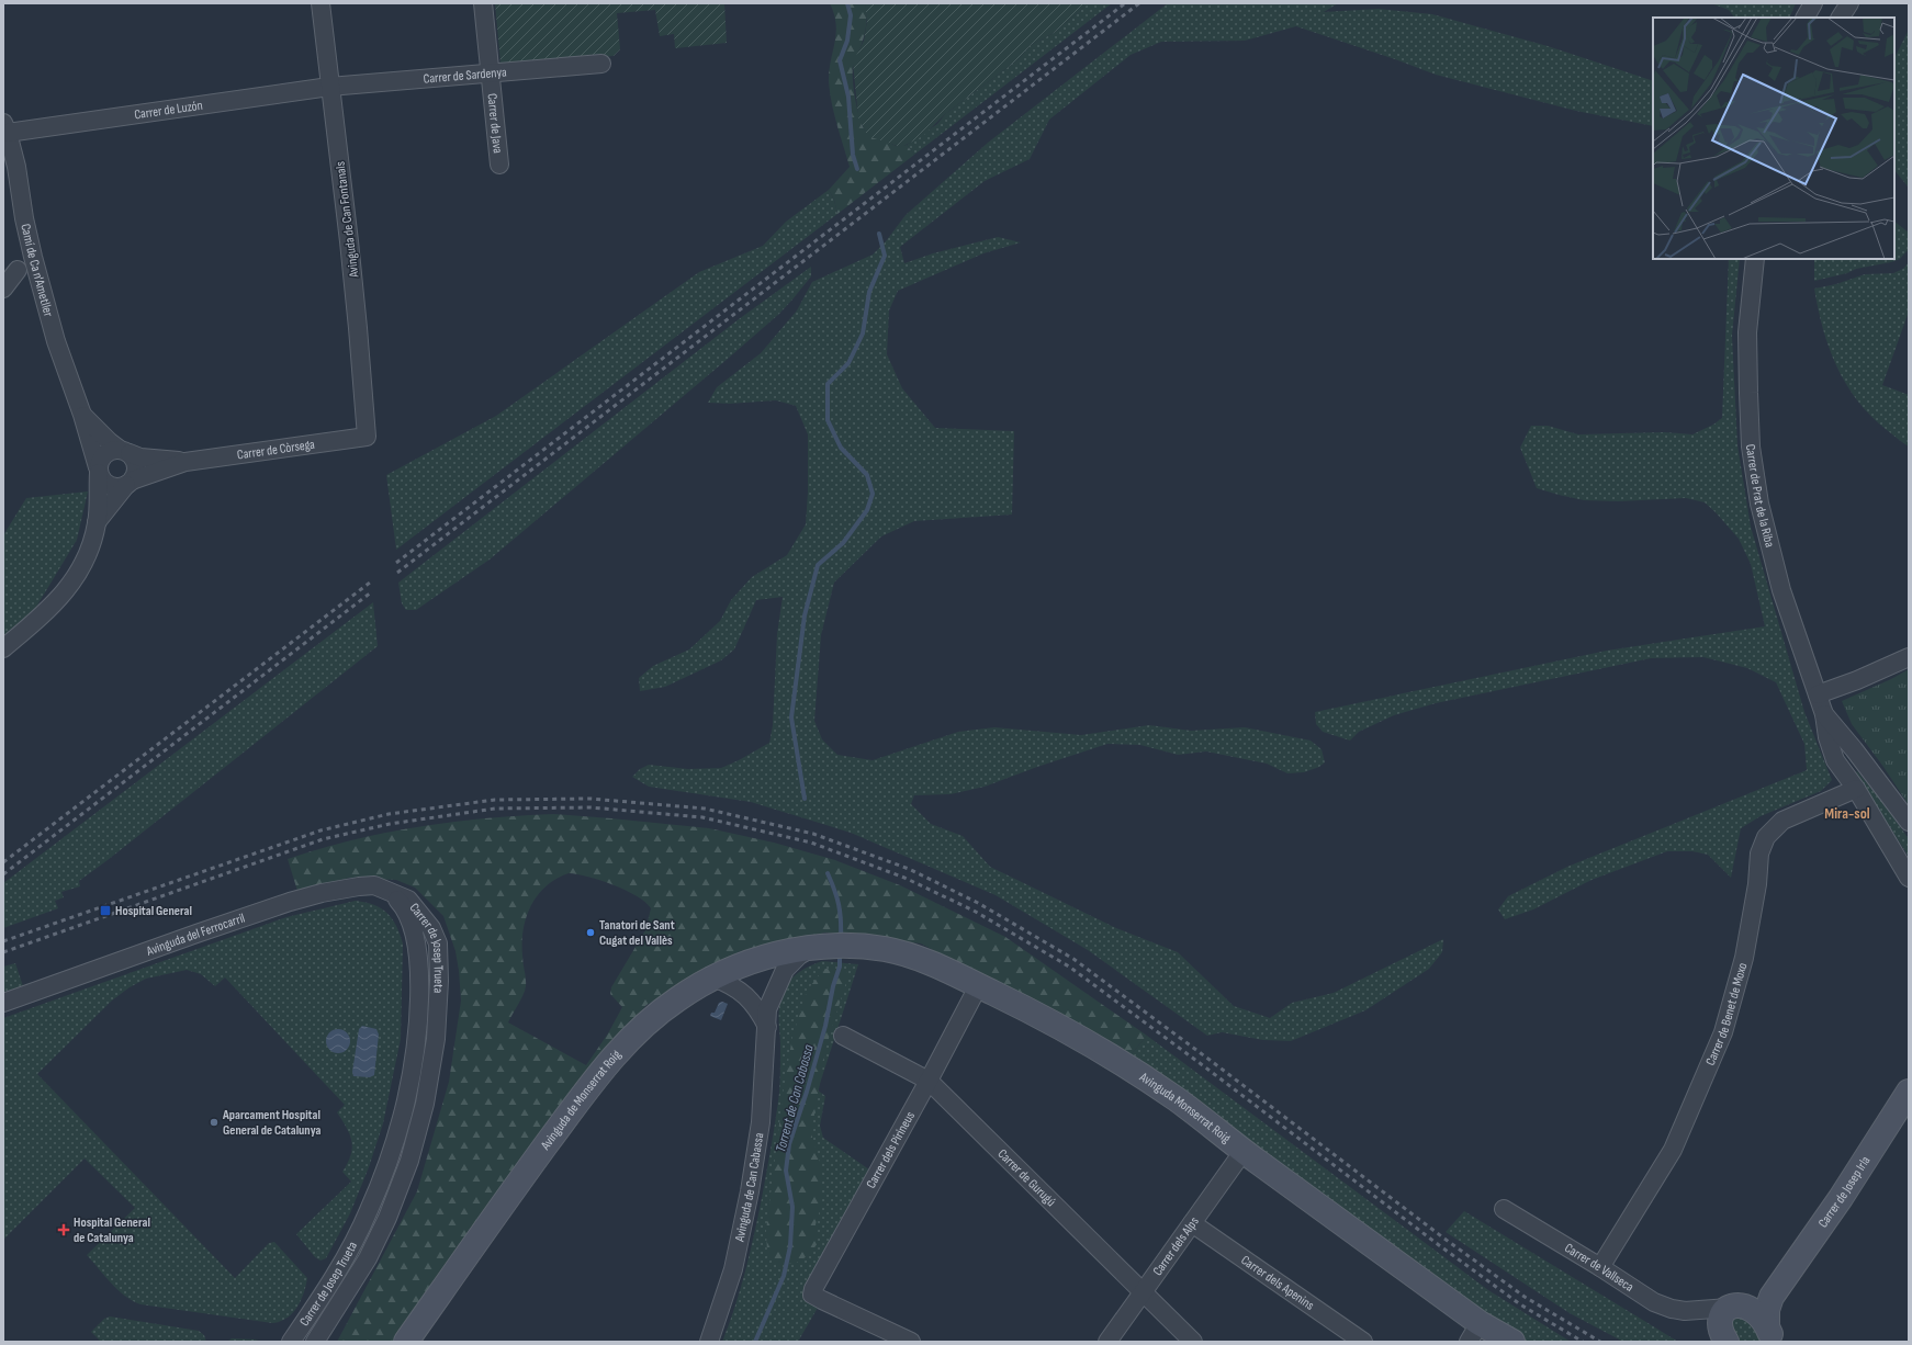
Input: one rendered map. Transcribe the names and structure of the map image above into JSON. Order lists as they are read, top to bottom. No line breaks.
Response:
{"streets":{"street":["Carrer de Sardenya","Carrer de Luzón","Carrer de Java","Avinguda de Can Fontanals","Camí de Ca n'Ametller","Carrer de Còrsega","Carrer de Prat de la Riba","Avinguda del Ferrocarril","Carrer de Josep Trueta","Carrer de Benet de Moxo","Avinguda de Monserrat Roig","Avinguda Monserrat Roig","Carrer dels Pirineus","Carrer de Gurugú","Avinguda de Can Cabassa","Carrer de Josep Irla","Carrer dels Alps","Carrer de Vallseca","Carrer dels Apenins"]},"crossings":[["Carrer de Sardenya","Carrer de Luzón"],["Carrer de Sardenya","Carrer de Java"],["Carrer de Sardenya","Avinguda de Can Fontanals"],["Carrer de Luzón","Avinguda de Can Fontanals"],["Carrer de Luzón","Camí de Ca n'Ametller"],["Avinguda de Can Fontanals","Carrer de Còrsega"],["Camí de Ca n'Ametller","Carrer de Còrsega"],["Carrer de Prat de la Riba","Carrer de Benet de Moxo"],["Avinguda del Ferrocarril","Carrer de Josep Trueta"],["Carrer de Benet de Moxo","Carrer de Vallseca"],["Avinguda de Monserrat Roig","Avinguda Monserrat Roig"],["Avinguda de Monserrat Roig","Avinguda de Can Cabassa"],["Avinguda Monserrat Roig","Avinguda de Can Cabassa"],["Avinguda Monserrat Roig","Carrer dels Alps"],["Carrer dels Pirineus","Carrer de Gurugú"],["Carrer de Gurugú","Carrer dels Alps"],["Carrer dels Alps","Carrer dels Apenins"]],"districts":["Mira-sol"],"water":["Torrent de Can Cabassa"],"places":{"transit":["Hospital General"],"other":["Tanatori de Sant Cugat del Vallès","Aparcament Hospital General de Catalunya"],"health":["Hospital General de Catalunya"]}}
